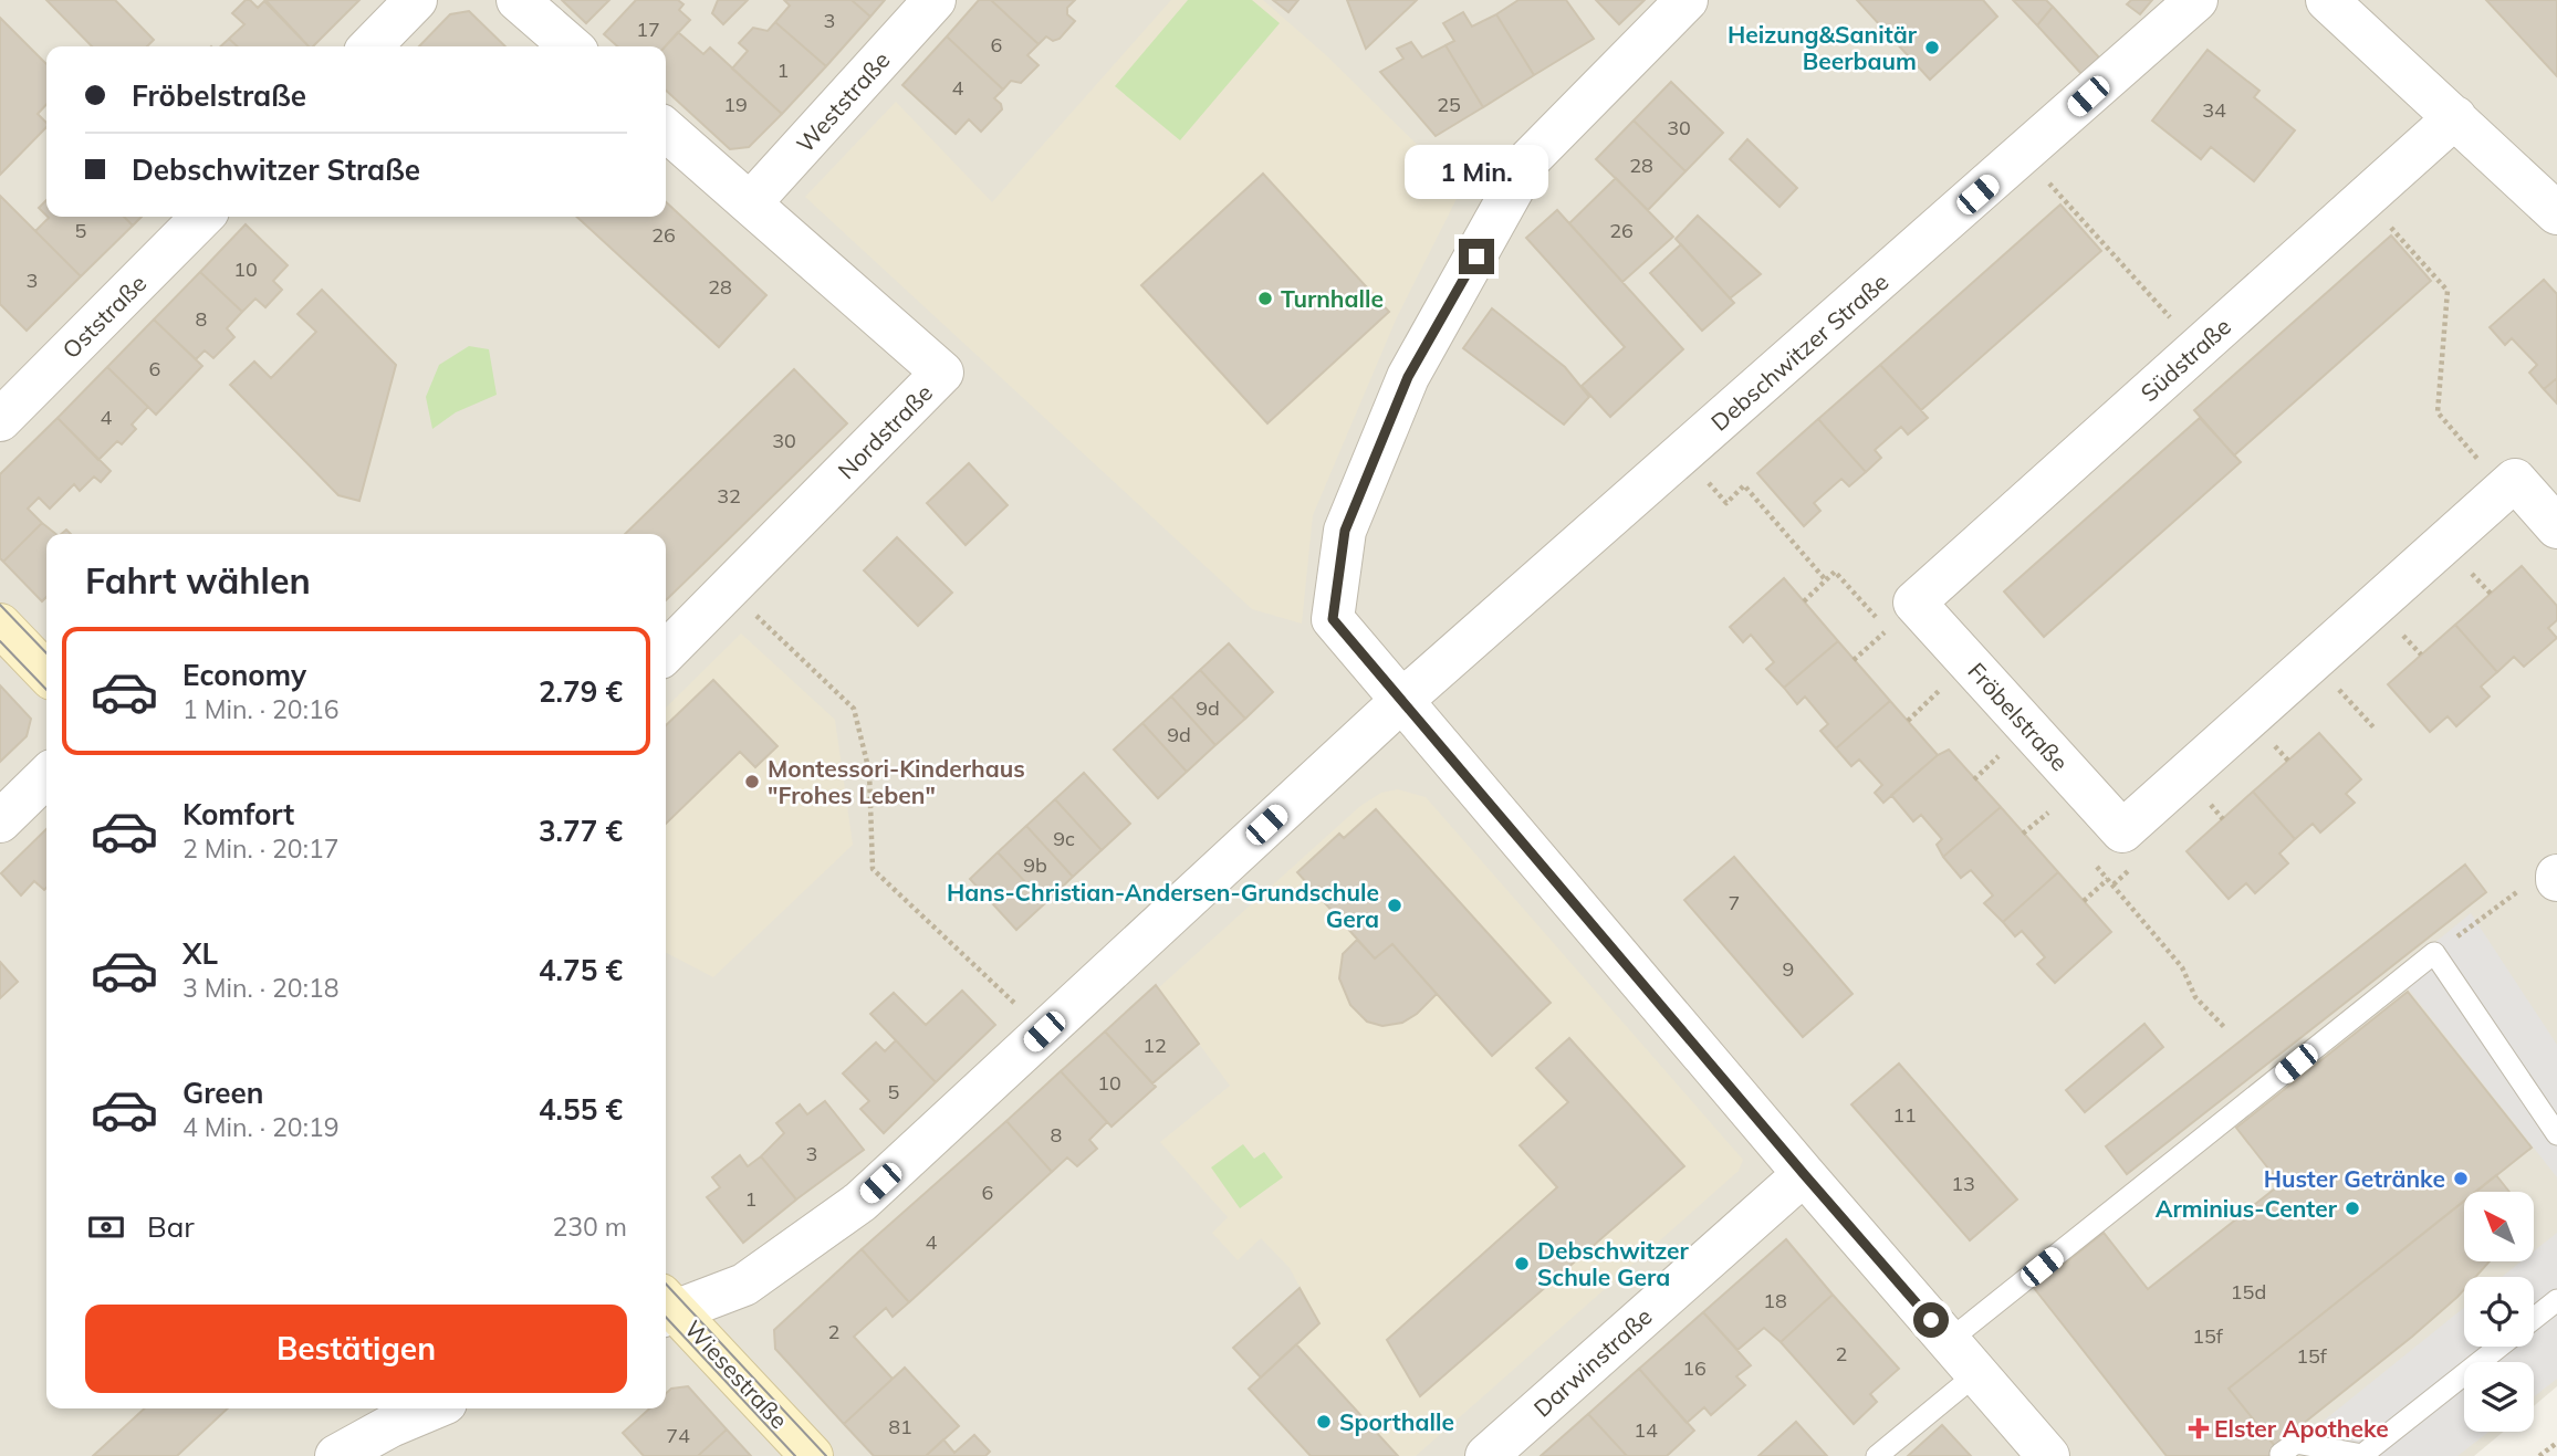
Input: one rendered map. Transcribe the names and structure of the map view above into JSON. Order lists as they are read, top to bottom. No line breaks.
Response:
{"streets":{"street":["Weststraße","Oststraße","Debschwitzer Straße","Südstraße","Nordstraße","Fröbelstraße","Darwinstraße","Wiesestraße"]},"crossings":[["Weststraße","Nordstraße"],["Debschwitzer Straße","Wiesestraße"],["Südstraße","Fröbelstraße"]],"places":{"other":["Heizung&Sanitär Beerbaum","Turnhalle","Montessori-Kinderhaus \"Frohes Leben\"","Hans-Christian-Andersen-Grundschule Gera","Huster Getränke","Arminius-Center","Debschwitzer Schule Gera","Sporthalle"],"health":["Elster Apotheke"]},"house_numbers":["3","17","6","1","4","19","25","34","30","28","5","26","26","10","3","28","8","6","4","30","32","9d","9d","9c","9b","7","9","12","10","5","11","8","3","13","6","1","4","15d","18","2","15f","2","15f","16","81","14","74"],"north":"top left","page":{"banner":["Fröbelstraße","Debschwitzer Straße"],"bubble":"1 Min.","heading":"Fahrt wählen","list":[{"name":"Economy","note":"1 Min. · 20:16","value":"2.79 €"},{"name":"Komfort","note":"2 Min. · 20:17","value":"3.77 €"},{"name":"XL","note":"3 Min. · 20:18","value":"4.75 €"},{"name":"Green","note":"4 Min. · 20:19","value":"4.55 €"}],"pay":["Bar","230 m"],"buttons":"Bestätigen"}}
